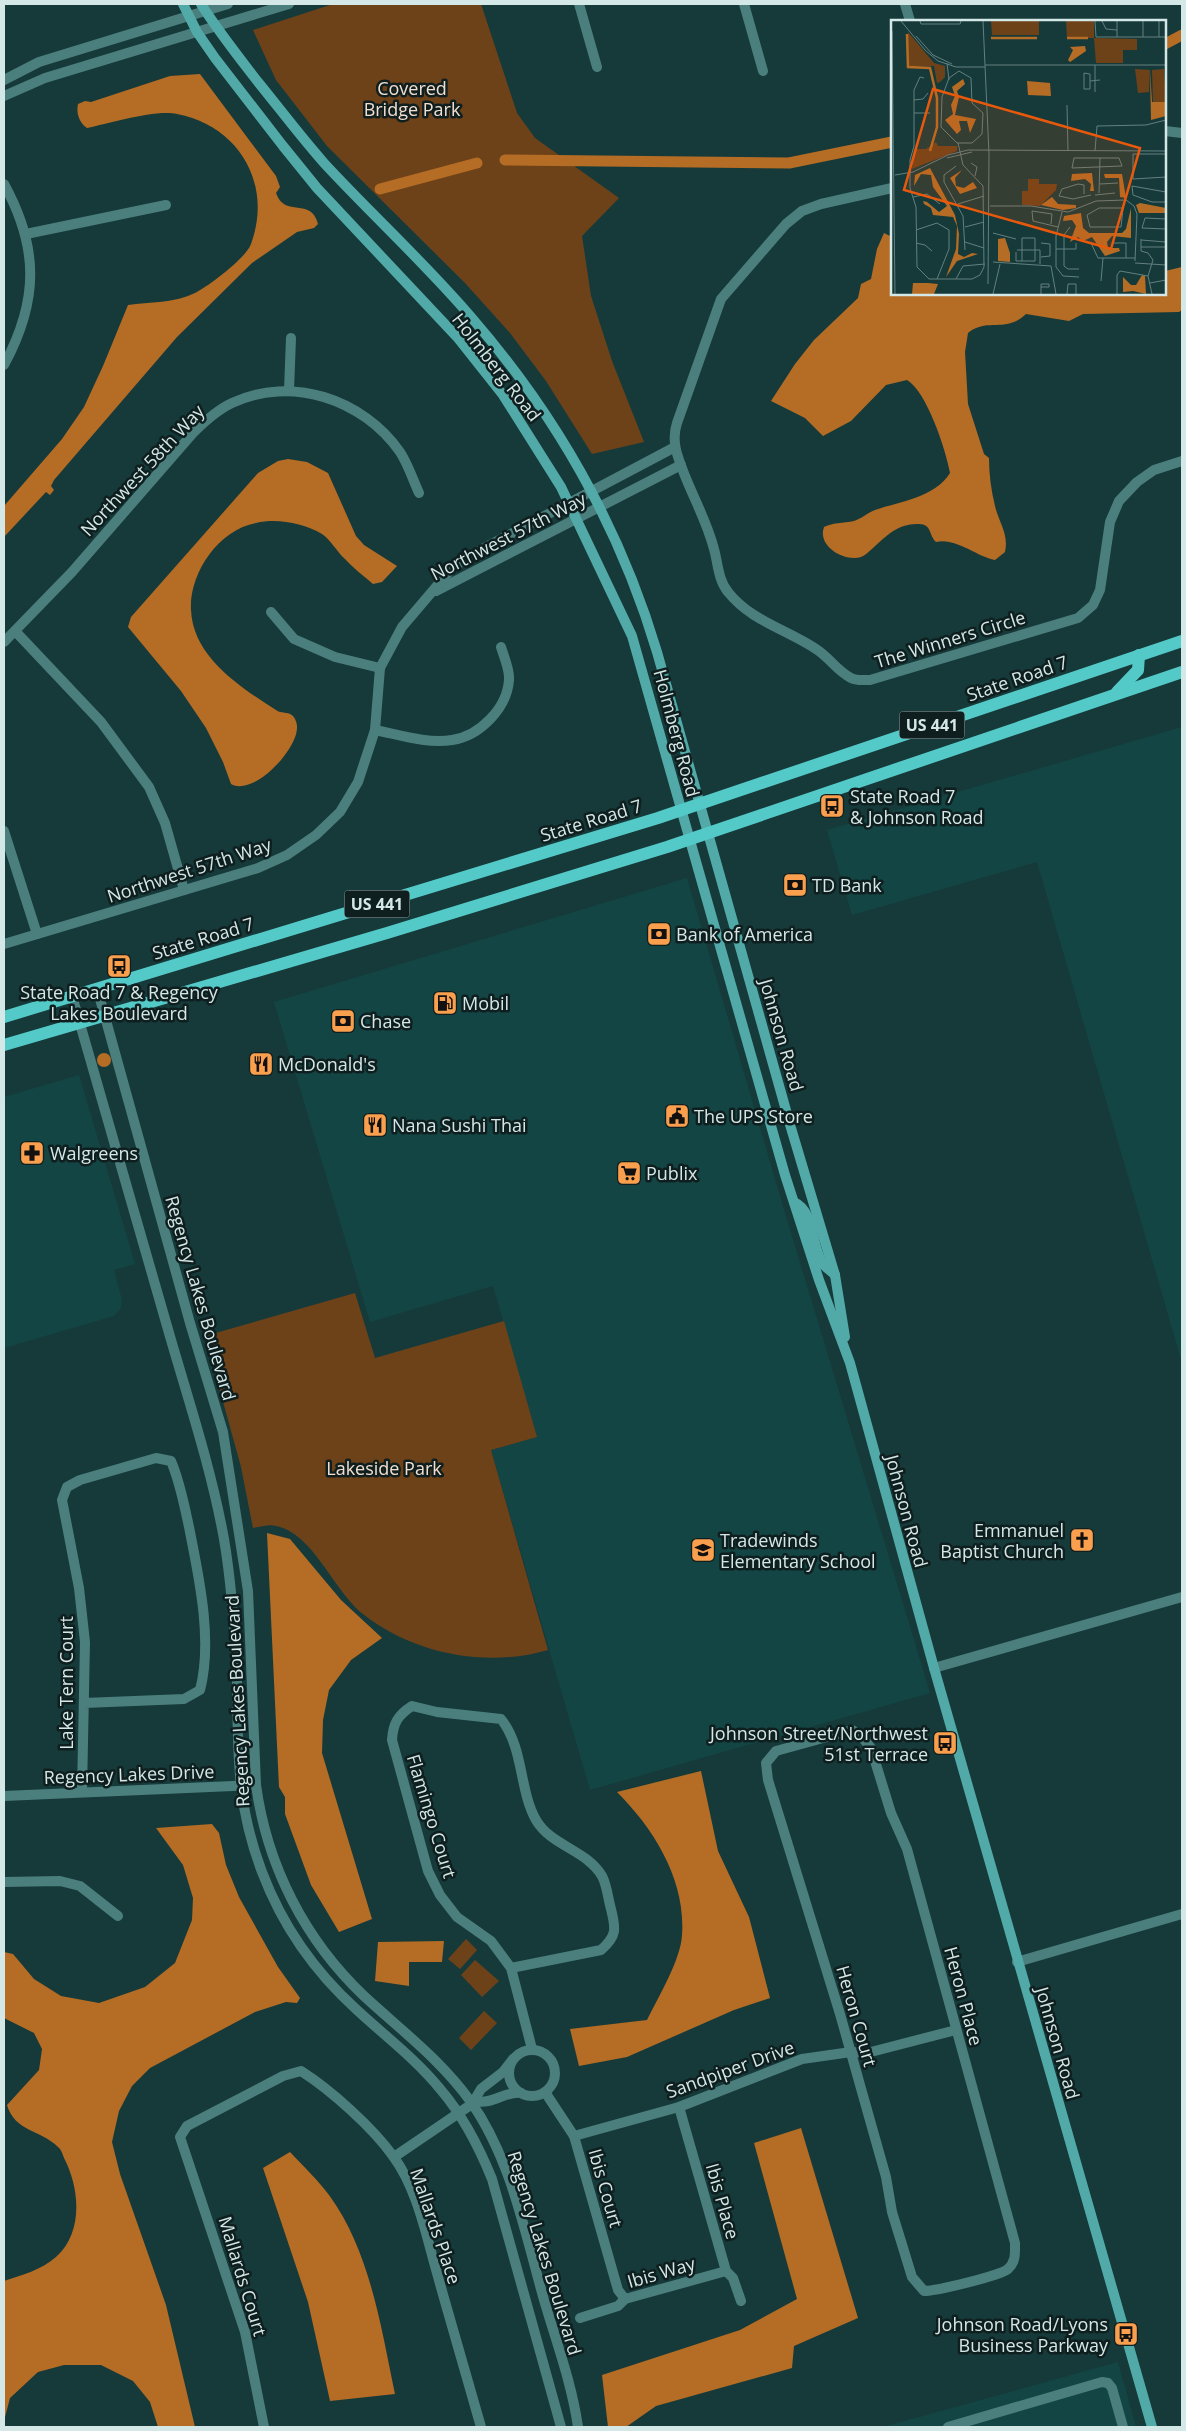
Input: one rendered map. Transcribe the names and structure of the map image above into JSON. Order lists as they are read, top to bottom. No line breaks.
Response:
{"streets":{"main road":["State Road 7","US 441"],"street":["Holmberg Road","Northwest 58th Way","Northwest 57th Way","The Winners Circle","Johnson Road","Regency Lakes Boulevard","Lake Tern Court","Regency Lakes Drive","Flamingo Court","Heron Place","Heron Court","Sandpiper Drive","Ibis Court","Ibis Place","Mallards Place","Ibis Way","Mallards Court"]},"crossings":[["Holmberg Road","Northwest 57th Way"],["Holmberg Road","State Road 7"],["Holmberg Road","Johnson Road"],["Northwest 57th Way","The Winners Circle"],["State Road 7","Johnson Road"],["State Road 7","Regency Lakes Boulevard"],["US 441","Johnson Road"],["US 441","Regency Lakes Boulevard"],["Regency Lakes Boulevard","Regency Lakes Drive"],["Lake Tern Court","Regency Lakes Drive"],["Flamingo Court","Ibis Court"],["Heron Place","Heron Court"],["Heron Place","Sandpiper Drive"],["Heron Court","Sandpiper Drive"],["Sandpiper Drive","Ibis Court"],["Sandpiper Drive","Ibis Place"],["Ibis Court","Ibis Way"],["Ibis Place","Ibis Way"],["Mallards Place","Mallards Court"]],"parks":["Covered Bridge Park","Lakeside Park"],"places":{"bus stop":["State Road 7 & Johnson Road","State Road 7 & Regency Lakes Boulevard","Johnson Street/Northwest 51st Terrace","Johnson Road/Lyons Business Parkway"],"bank":["TD Bank","Bank of America","Chase"],"fuel station":["Mobil"],"restaurant":["McDonald's","Nana Sushi Thai"],"public building":["The UPS Store"],"pharmacy":["Walgreens"],"supermarket":["Publix"],"church":["Emmanuel Baptist Church"],"school or university":["Tradewinds Elementary School"]}}
